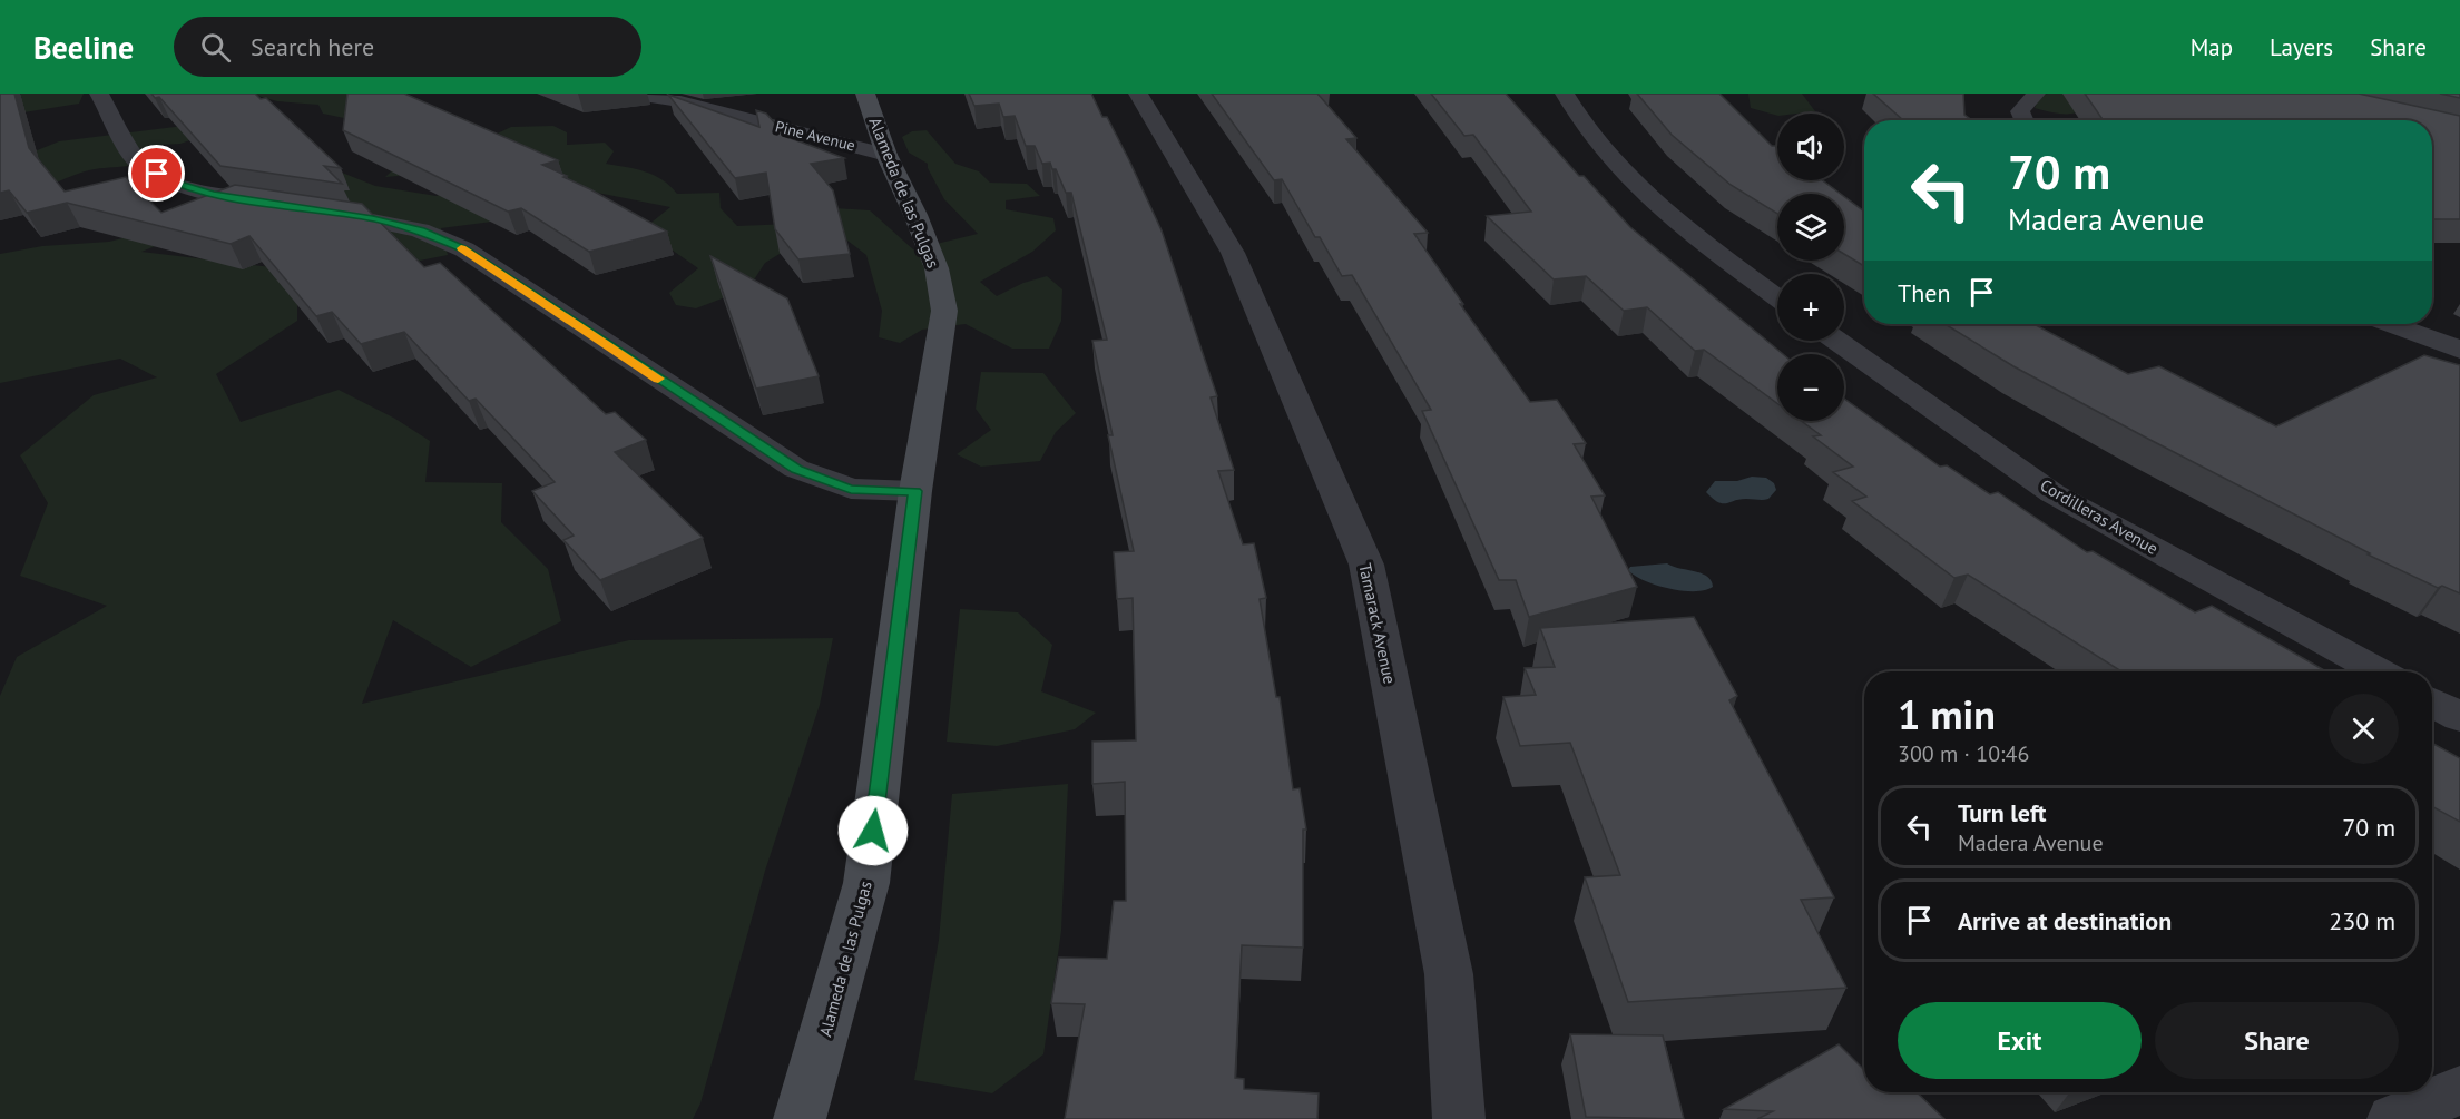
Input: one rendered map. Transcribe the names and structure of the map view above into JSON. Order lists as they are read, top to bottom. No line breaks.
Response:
{"streets":{"main road":["Alameda de las Pulgas"],"street":["Pine Avenue","Cordilleras Avenue","Tamarack Avenue"]},"crossings":[["Pine Avenue","Alameda de las Pulgas"]],"page":{"header":"Beeline","search":"Search here","nav":["Map","Layers","Share"],"map_buttons":["+","−"],"turn":["70 m","Madera Avenue"],"then":"Then","heading":["1 min","300 m · 10:46"],"list":[{"name":"Turn left","note":"Madera Avenue","value":"70 m"},{"name":"Arrive at destination","value":"230 m"}],"buttons":["Exit","Share"]}}
